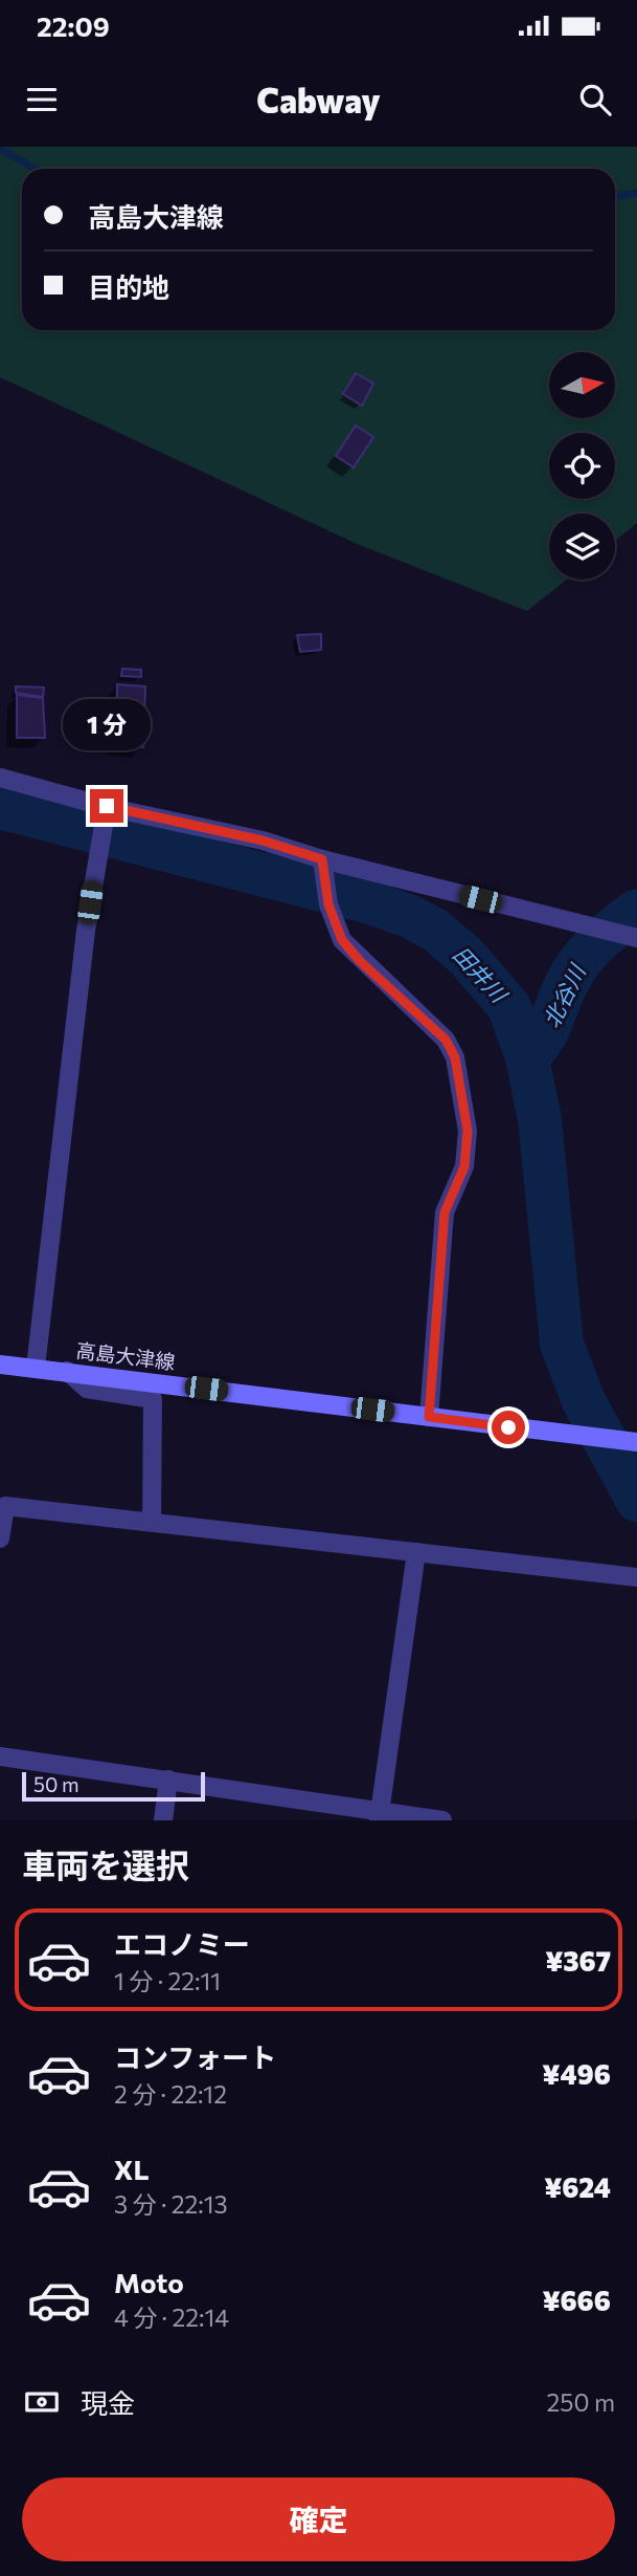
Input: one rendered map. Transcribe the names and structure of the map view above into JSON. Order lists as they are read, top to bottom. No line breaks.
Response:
{"streets":{"main road":["高島大津線"]},"water":["田井川","北谷川"],"scale_bar":"50 m","north":"right","page":{"status":"22:09","header":"Cabway","banner":["高島大津線","目的地"],"bubble":"1 分","scale":"50 m","heading":"車両を選択","list":[{"name":"エコノミー","note":"1 分 · 22:11","value":"¥367"},{"name":"コンフォート","note":"2 分 · 22:12","value":"¥496"},{"name":"XL","note":"3 分 · 22:13","value":"¥624"},{"name":"Moto","note":"4 分 · 22:14","value":"¥666"}],"pay":["現金","250 m"],"buttons":"確定"}}
